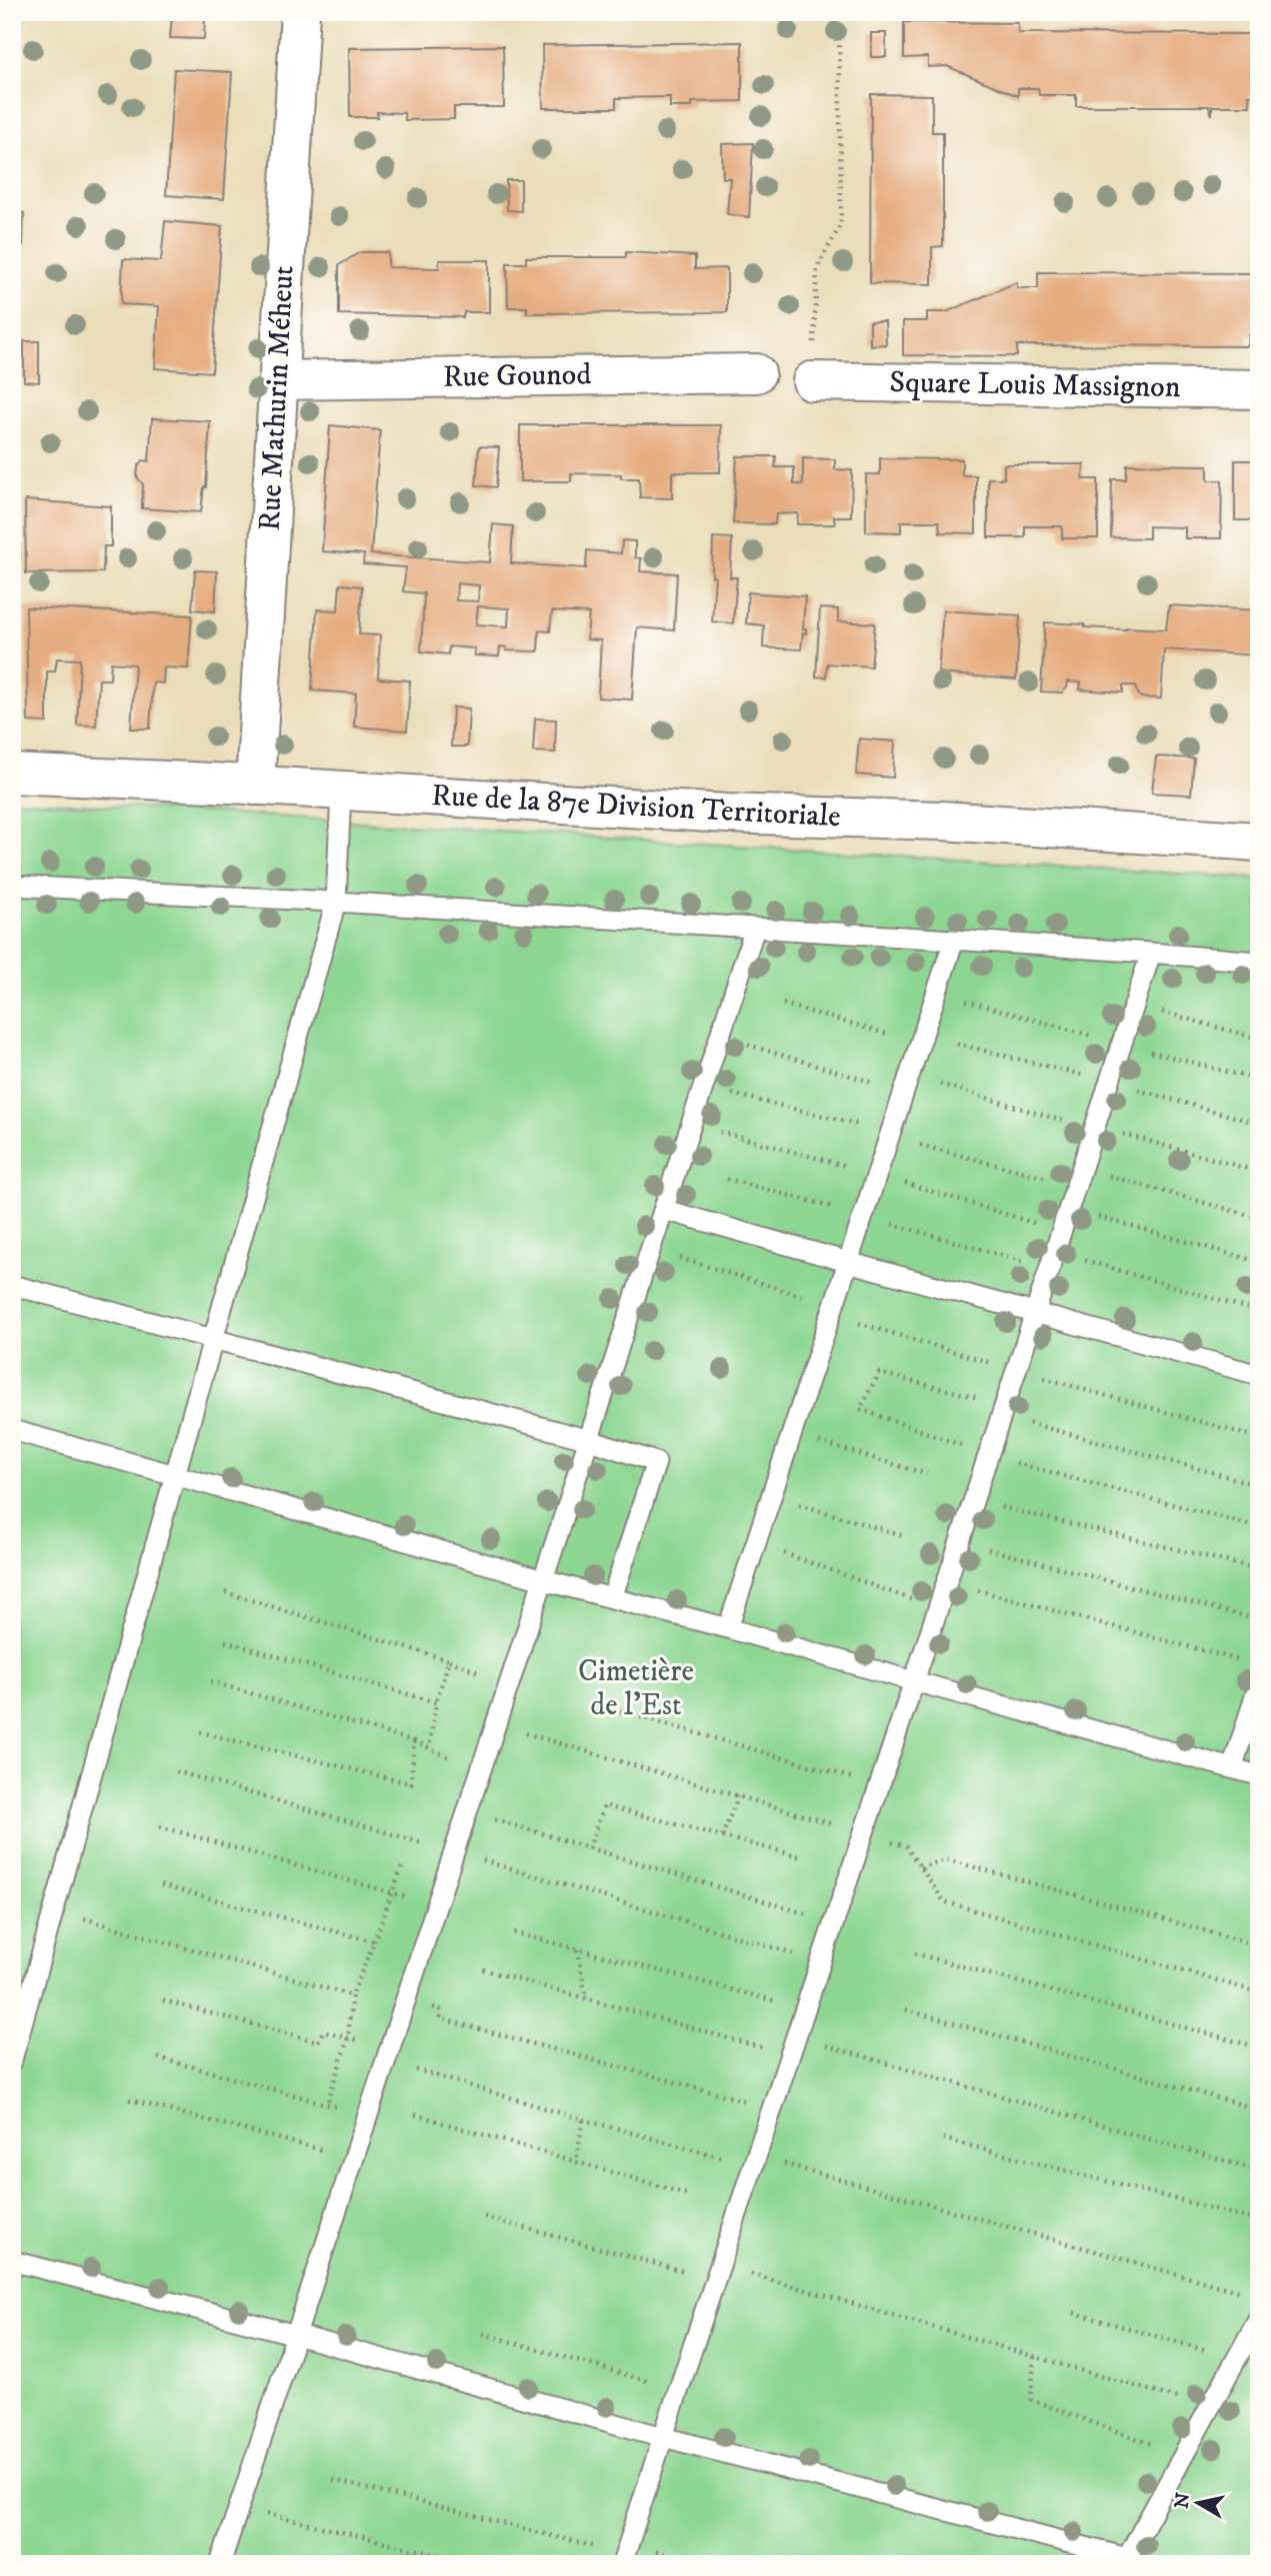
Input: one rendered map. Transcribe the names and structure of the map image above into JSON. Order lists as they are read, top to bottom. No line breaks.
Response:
{"streets":{"street":["Rue Gounod","Square Louis Massignon","Rue Mathurin Méheut","Rue de la 87e Division Territoriale"]},"crossings":[["Rue Gounod","Rue Mathurin Méheut"],["Rue Mathurin Méheut","Rue de la 87e Division Territoriale"]],"parks":["Cimetière de l'Est"],"north":"left"}
